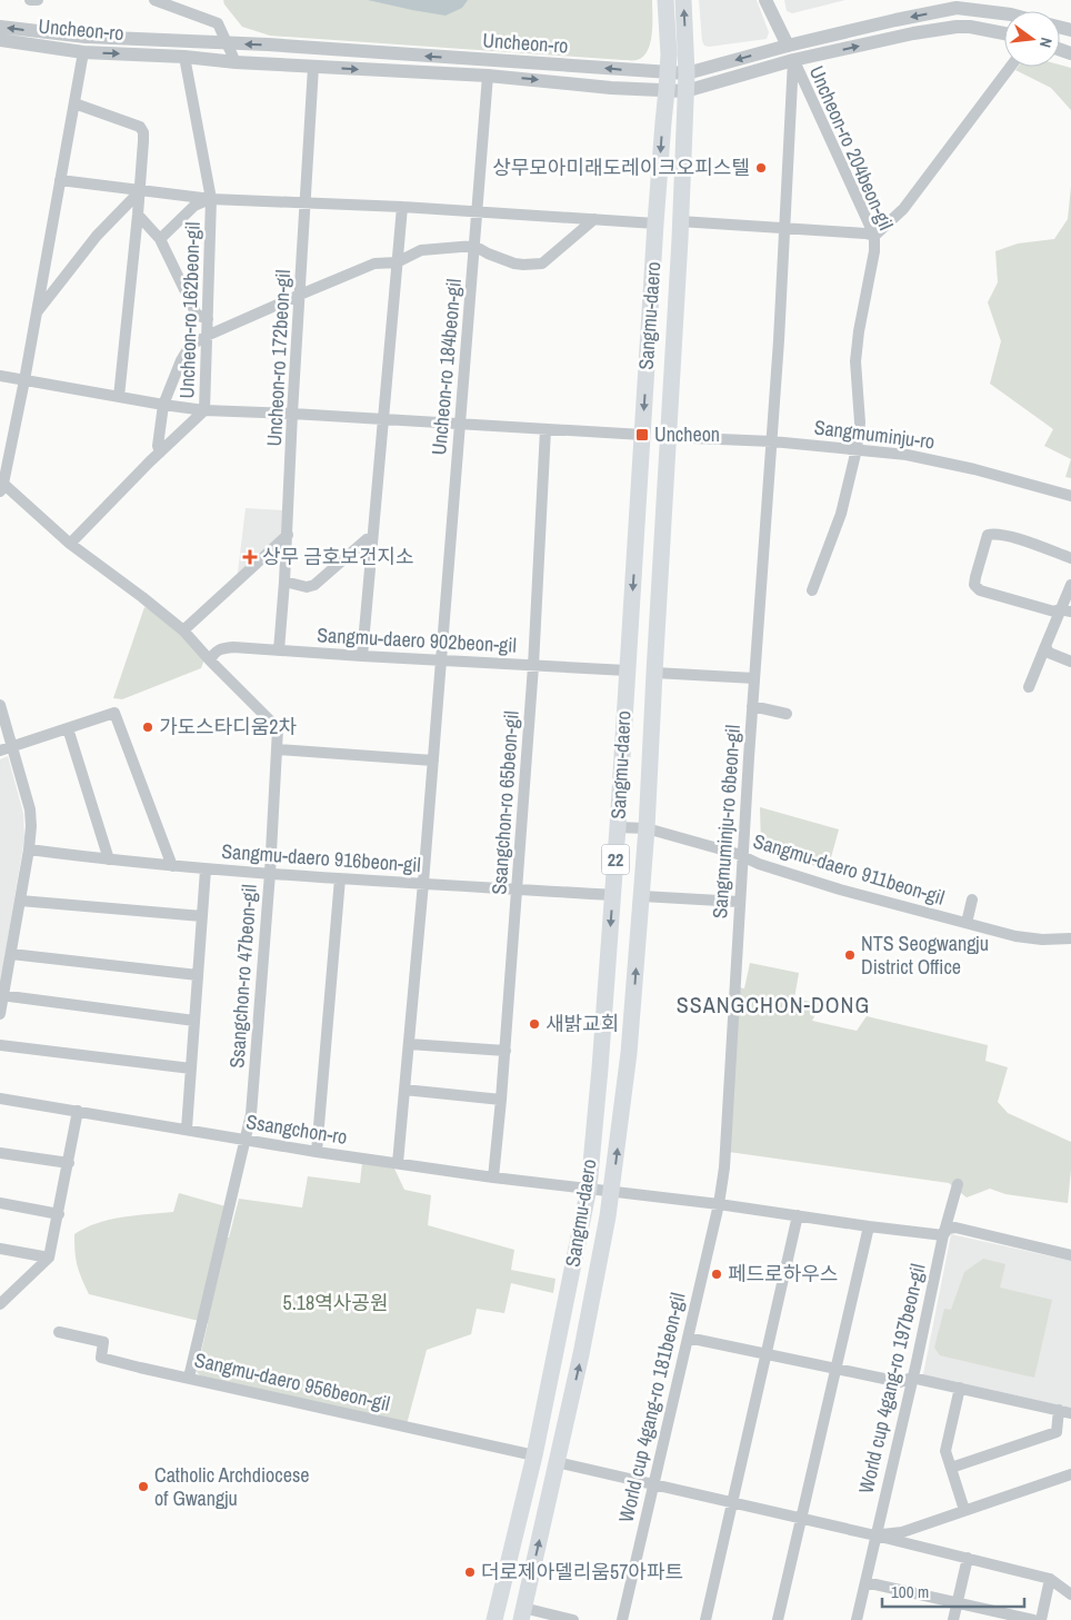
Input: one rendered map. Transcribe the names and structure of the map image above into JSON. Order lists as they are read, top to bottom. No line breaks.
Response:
{"streets":{"main road":["Sangmu-daero","22"],"street":["Uncheon-ro","Uncheon-ro 204beon-gil","Uncheon-ro 162beon-gil","Uncheon-ro 172beon-gil","Uncheon-ro 184beon-gil","Sangmuminju-ro","Sangmu-daero 902beon-gil","Ssangchon-ro 65beon-gil","Sangmuminju-ro 6beon-gil","Sangmu-daero 916beon-gil","Sangmu-daero 911beon-gil","Ssangchon-ro 47beon-gil","Ssangchon-ro","World cup 4gang-ro 197beon-gil","Sangmu-daero 956beon-gil","World cup 4gang-ro 181beon-gil"]},"crossings":[["Uncheon-ro","Uncheon-ro 204beon-gil"],["Uncheon-ro","Uncheon-ro 162beon-gil"],["Uncheon-ro","Sangmu-daero"],["Uncheon-ro","Uncheon-ro 172beon-gil"],["Uncheon-ro","Uncheon-ro 184beon-gil"],["Uncheon-ro","Sangmuminju-ro 6beon-gil"],["Uncheon-ro 204beon-gil","Sangmuminju-ro"],["Uncheon-ro 204beon-gil","Sangmuminju-ro 6beon-gil"],["Uncheon-ro 162beon-gil","Ssangchon-ro 47beon-gil"],["Sangmu-daero","Sangmuminju-ro"],["Sangmu-daero","Sangmu-daero 902beon-gil"],["Sangmu-daero","Sangmu-daero 916beon-gil"],["Sangmu-daero","Sangmu-daero 911beon-gil"],["Sangmu-daero","Ssangchon-ro"],["Sangmu-daero","Sangmu-daero 956beon-gil"],["Uncheon-ro 172beon-gil","Sangmu-daero 902beon-gil"],["Uncheon-ro 184beon-gil","Sangmu-daero 902beon-gil"],["Uncheon-ro 184beon-gil","Sangmu-daero 916beon-gil"],["Uncheon-ro 184beon-gil","Ssangchon-ro"],["Sangmuminju-ro","Sangmuminju-ro 6beon-gil"],["Sangmu-daero 902beon-gil","Ssangchon-ro 65beon-gil"],["Sangmu-daero 902beon-gil","Ssangchon-ro 47beon-gil"],["Ssangchon-ro 65beon-gil","Sangmu-daero 916beon-gil"],["Ssangchon-ro 65beon-gil","Ssangchon-ro"],["Sangmuminju-ro 6beon-gil","Sangmu-daero 911beon-gil"],["Sangmuminju-ro 6beon-gil","Ssangchon-ro"],["Sangmuminju-ro 6beon-gil","World cup 4gang-ro 181beon-gil"],["Sangmu-daero 916beon-gil","Ssangchon-ro 47beon-gil"],["Ssangchon-ro 47beon-gil","Ssangchon-ro"],["Ssangchon-ro 47beon-gil","Sangmu-daero 956beon-gil"],["Ssangchon-ro","World cup 4gang-ro 197beon-gil"],["Ssangchon-ro","World cup 4gang-ro 181beon-gil"]],"districts":["SSANGCHON-DONG"],"parks":["5.18역사공원"],"places":{"other":["상무모아미래도레이크오피스텔","가도스타디움2차","NTS Seogwangju District Office","새밝교회","페드로하우스","Catholic Archdiocese of Gwangju","더로제아델리움57아파트"],"transit":["Uncheon"],"health":["상무 금호보건지소"]},"scale_bar":"100 m","north":"right"}
